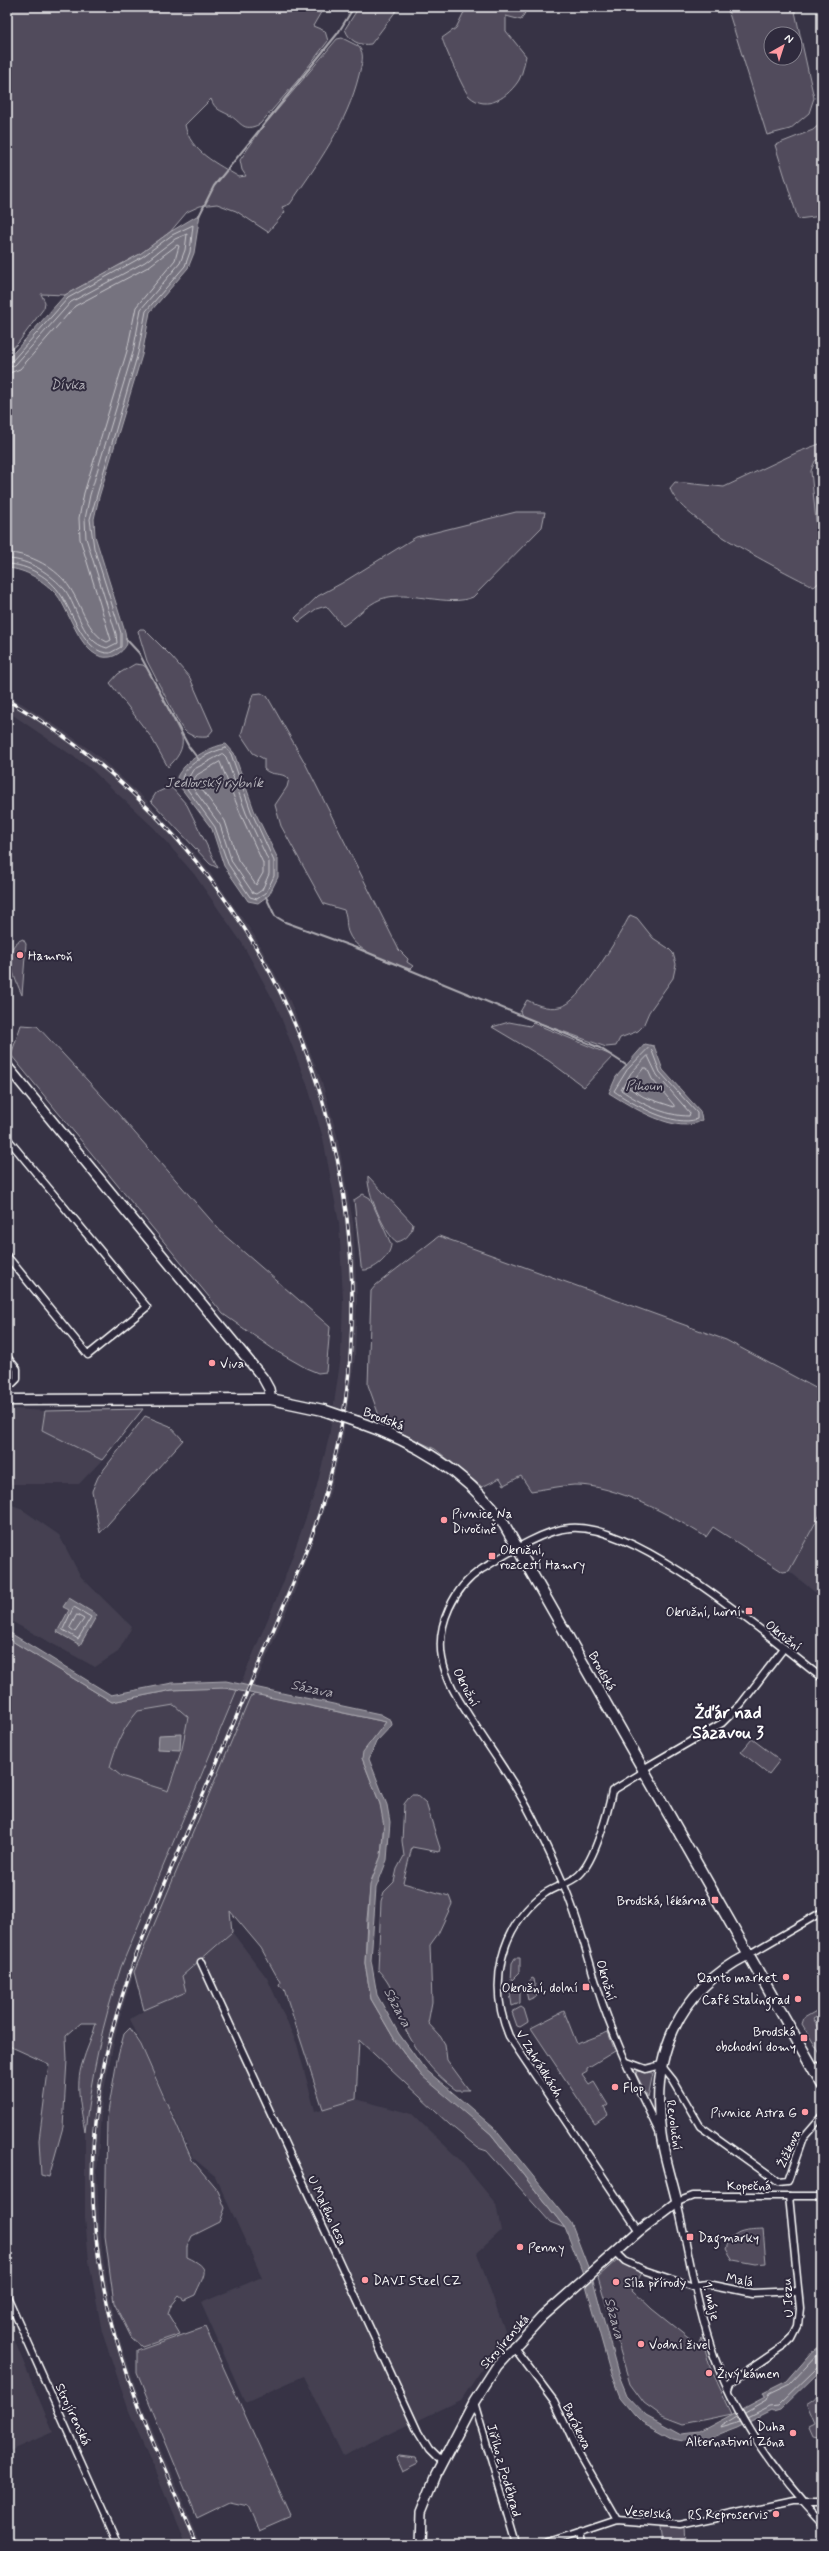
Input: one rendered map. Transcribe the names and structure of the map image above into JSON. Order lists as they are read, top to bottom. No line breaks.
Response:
{"streets":{"main road":["Brodská"],"street":["Okružní","V Zahrádkách","Revoluční","Žižkova","Kopečná","U Malého lesa","Malá","U Jezu","1. máje","Strojírenská","Barákova","Jiřího z Poděbrad","Veselská"]},"crossings":[["Brodská","Okružní"],["Brodská","V Zahrádkách"],["Brodská","Revoluční"],["Okružní","V Zahrádkách"],["Okružní","Revoluční"],["V Zahrádkách","Strojírenská"],["Revoluční","Žižkova"],["Revoluční","Kopečná"],["Revoluční","1. máje"],["Revoluční","Strojírenská"],["Kopečná","U Jezu"],["Kopečná","1. máje"],["Kopečná","Strojírenská"],["U Malého lesa","Strojírenská"],["Malá","U Jezu"],["Malá","1. máje"],["Malá","Strojírenská"],["U Jezu","1. máje"],["1. máje","Strojírenská"],["1. máje","Veselská"],["Strojírenská","Barákova"],["Strojírenská","Jiřího z Poděbrad"],["Barákova","Veselská"]],"districts":["Žďár nad Sázavou 3"],"water":["Dívka","Jedlovský rybník","Pihoun","Sázava"],"places":{"other":["Hamroň","Viva","Pivnice Na Divočině","Qanto market","Café Stalingrad","Flop","Pivnice Astra G","Penny","DAVI Steel CZ","Síla přírody","Vodní živel","Živý kámen","Duha Alternativní Zóna","RS Reproservis"],"transit":["Okružní, rozcestí Hamry","Okružní, horní","Brodská, lékárna","Okružní, dolní","Brodská obchodní domy","Dagmarky"]},"north":"top right"}
